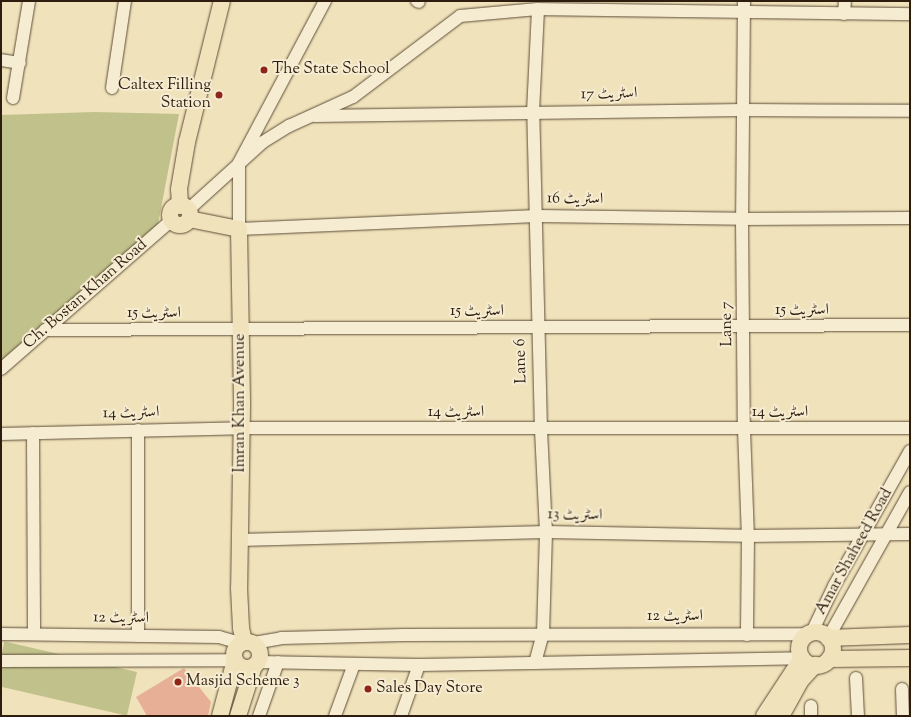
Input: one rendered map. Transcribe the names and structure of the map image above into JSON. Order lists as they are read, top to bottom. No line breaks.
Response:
{"streets":{"main road":["Imran Khan Avenue"],"street":["اسٹریٹ 17","اسٹریٹ 16","Ch. Bostan Khan Road","اسٹریٹ 15","Lane 7","Lane 6","اسٹریٹ 14","اسٹریٹ 13","Amar Shaheed Road","اسٹریٹ 12"]},"crossings":[["اسٹریٹ 17","Lane 7"],["اسٹریٹ 17","Lane 6"],["اسٹریٹ 16","Lane 7"],["اسٹریٹ 16","Lane 6"],["اسٹریٹ 16","Imran Khan Avenue"],["Ch. Bostan Khan Road","اسٹریٹ 15"],["اسٹریٹ 15","Lane 7"],["اسٹریٹ 15","Lane 6"],["اسٹریٹ 15","Imran Khan Avenue"],["Lane 7","اسٹریٹ 14"],["Lane 7","اسٹریٹ 13"],["Lane 7","اسٹریٹ 12"],["Lane 6","اسٹریٹ 14"],["Lane 6","اسٹریٹ 13"],["Lane 6","اسٹریٹ 12"],["Imran Khan Avenue","اسٹریٹ 14"],["Imran Khan Avenue","اسٹریٹ 13"],["Imran Khan Avenue","اسٹریٹ 12"],["اسٹریٹ 13","Amar Shaheed Road"],["Amar Shaheed Road","اسٹریٹ 12"]],"places":["The State School","Caltex Filling Station","Masjid Scheme 3","Sales Day Store"]}
